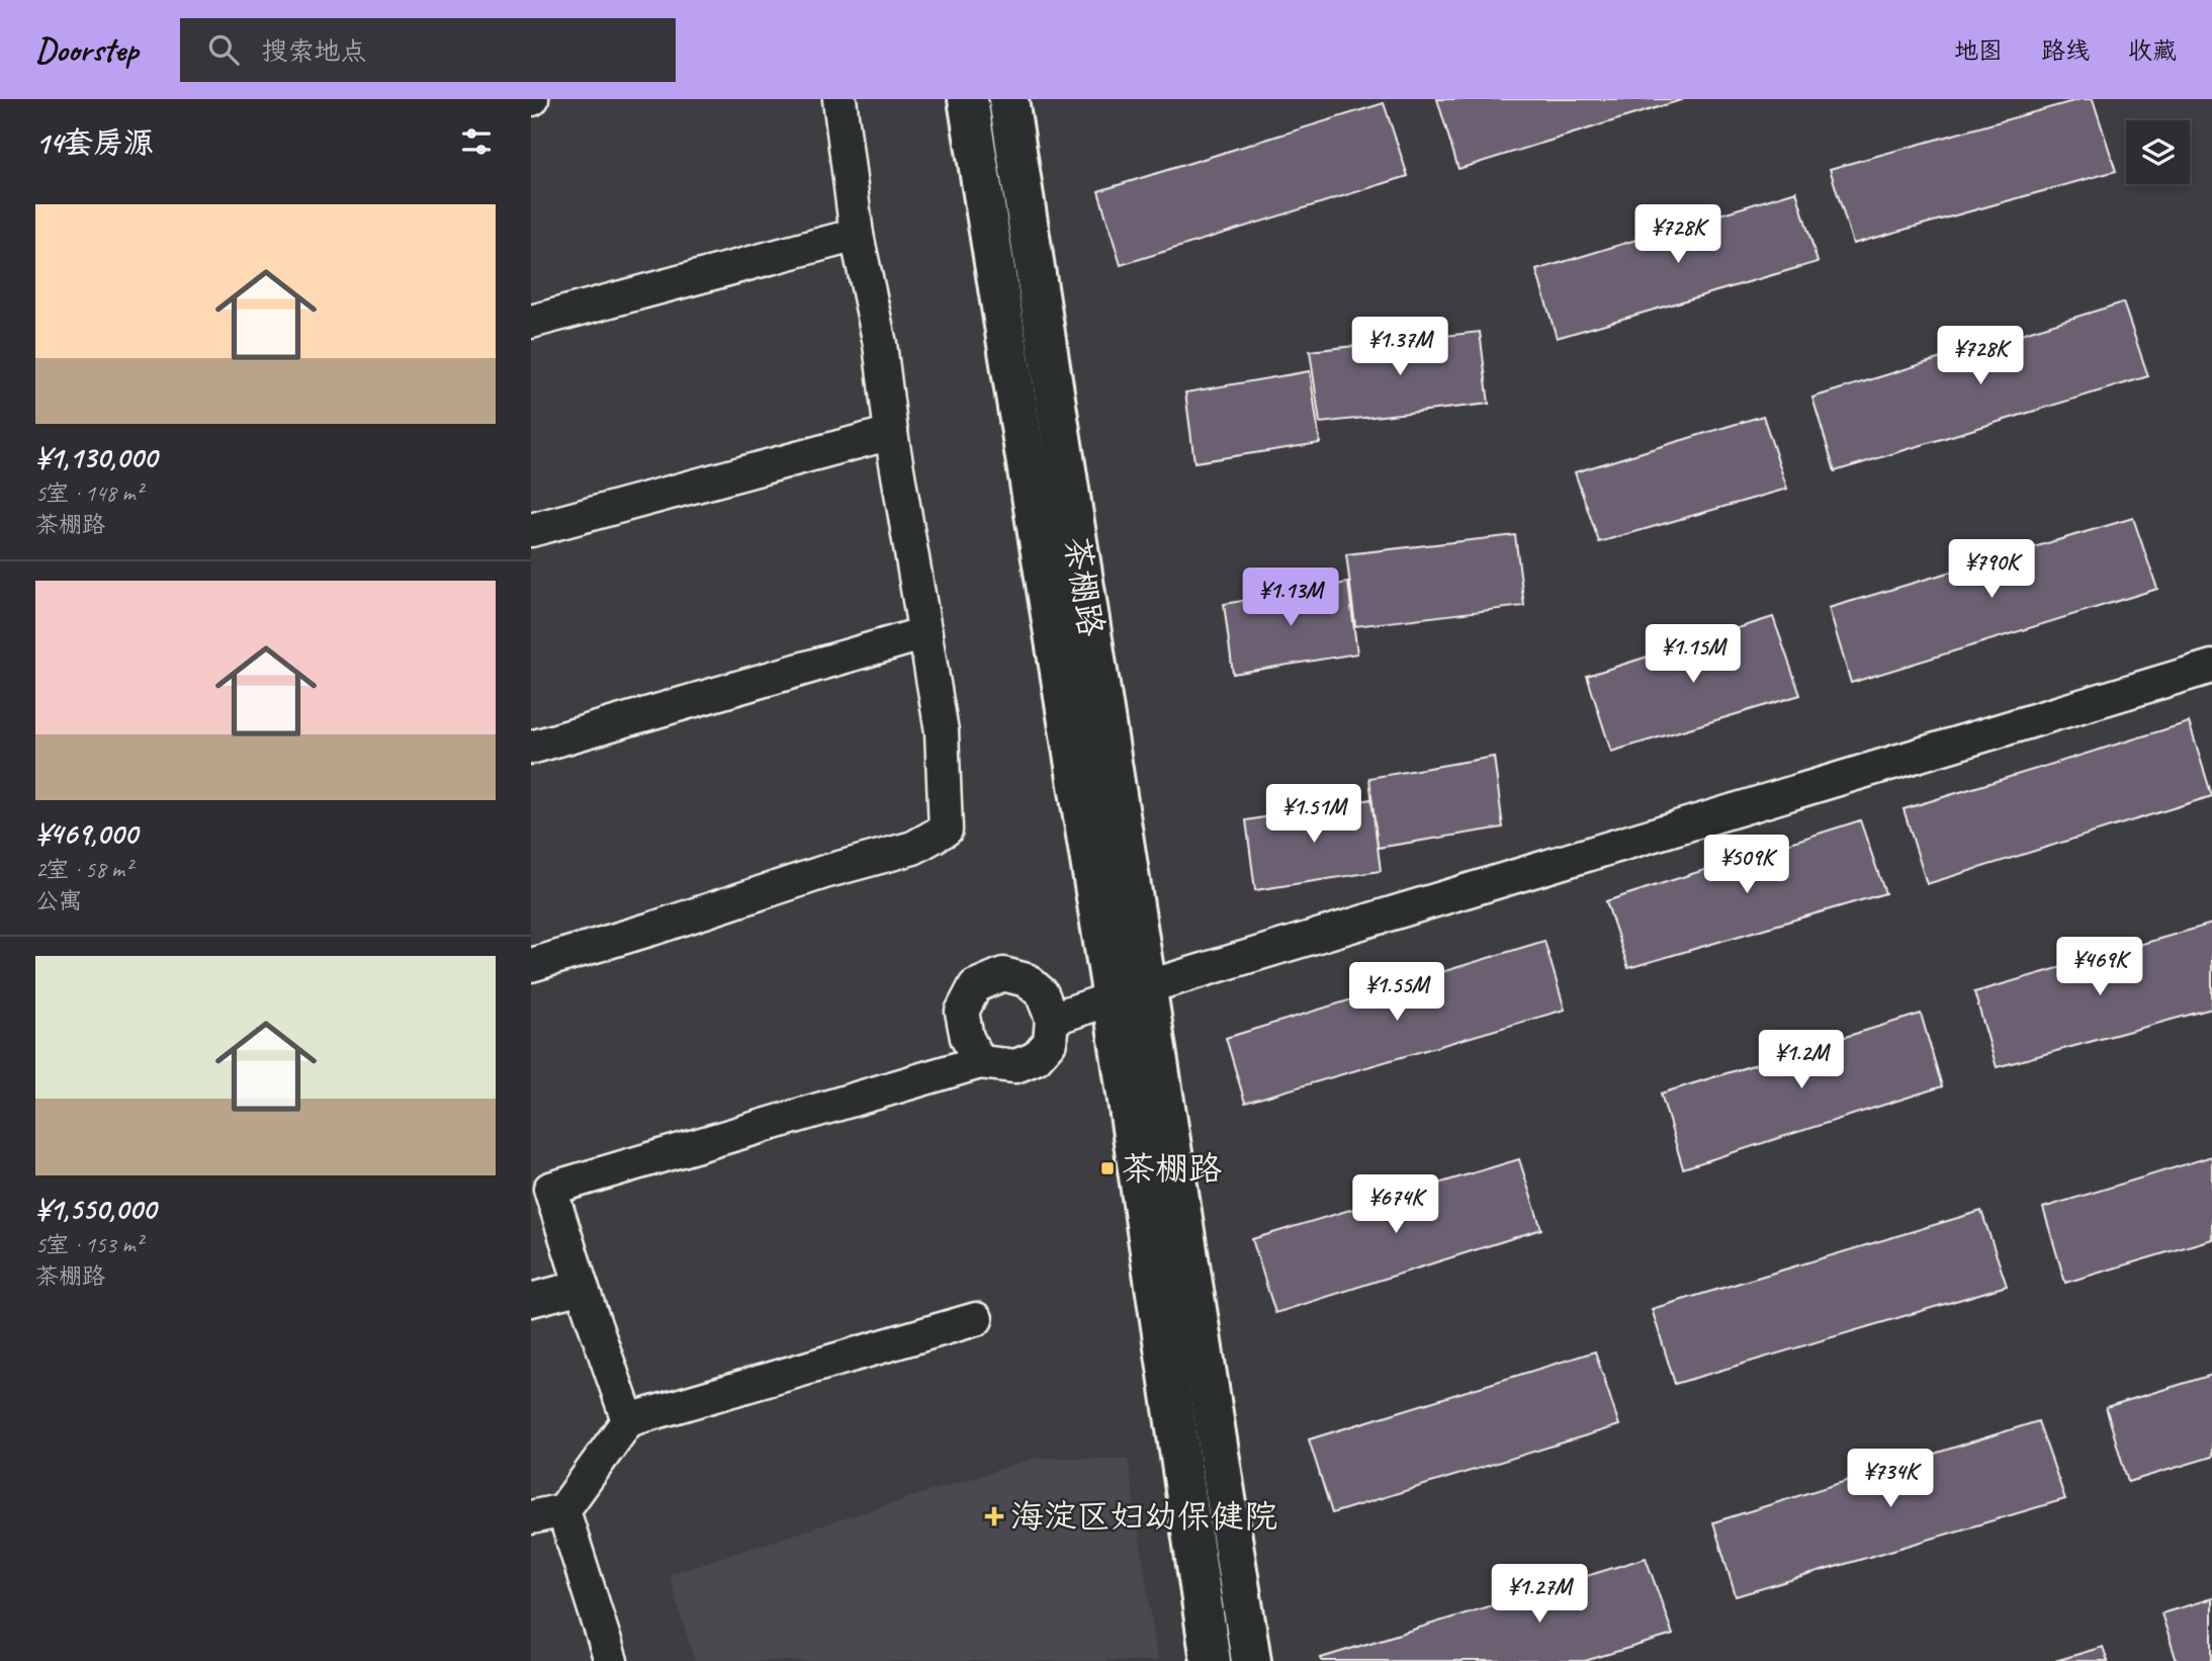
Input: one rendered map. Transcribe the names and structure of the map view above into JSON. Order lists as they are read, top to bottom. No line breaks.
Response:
{"streets":{"street":["茶棚路"]},"places":{"transit":["茶棚路"],"health":["海淀区妇幼保健院"]},"page":{"header":"Doorstep","search":"搜索地点","nav":["地图","路线","收藏"],"heading":"14套房源","list":[{"name":"¥1,130,000","note":"5室 · 148 m² · 茶棚路"},{"name":"¥469,000","note":"2室 · 58 m² · 公寓"},{"name":"¥1,550,000","note":"5室 · 153 m² · 茶棚路"}],"price":["¥728K","¥1.37M","¥728K","¥790K","¥1.13M","¥1.15M","¥1.51M","¥509K","¥469K","¥1.55M","¥1.2M","¥674K","¥734K","¥1.27M"]}}
